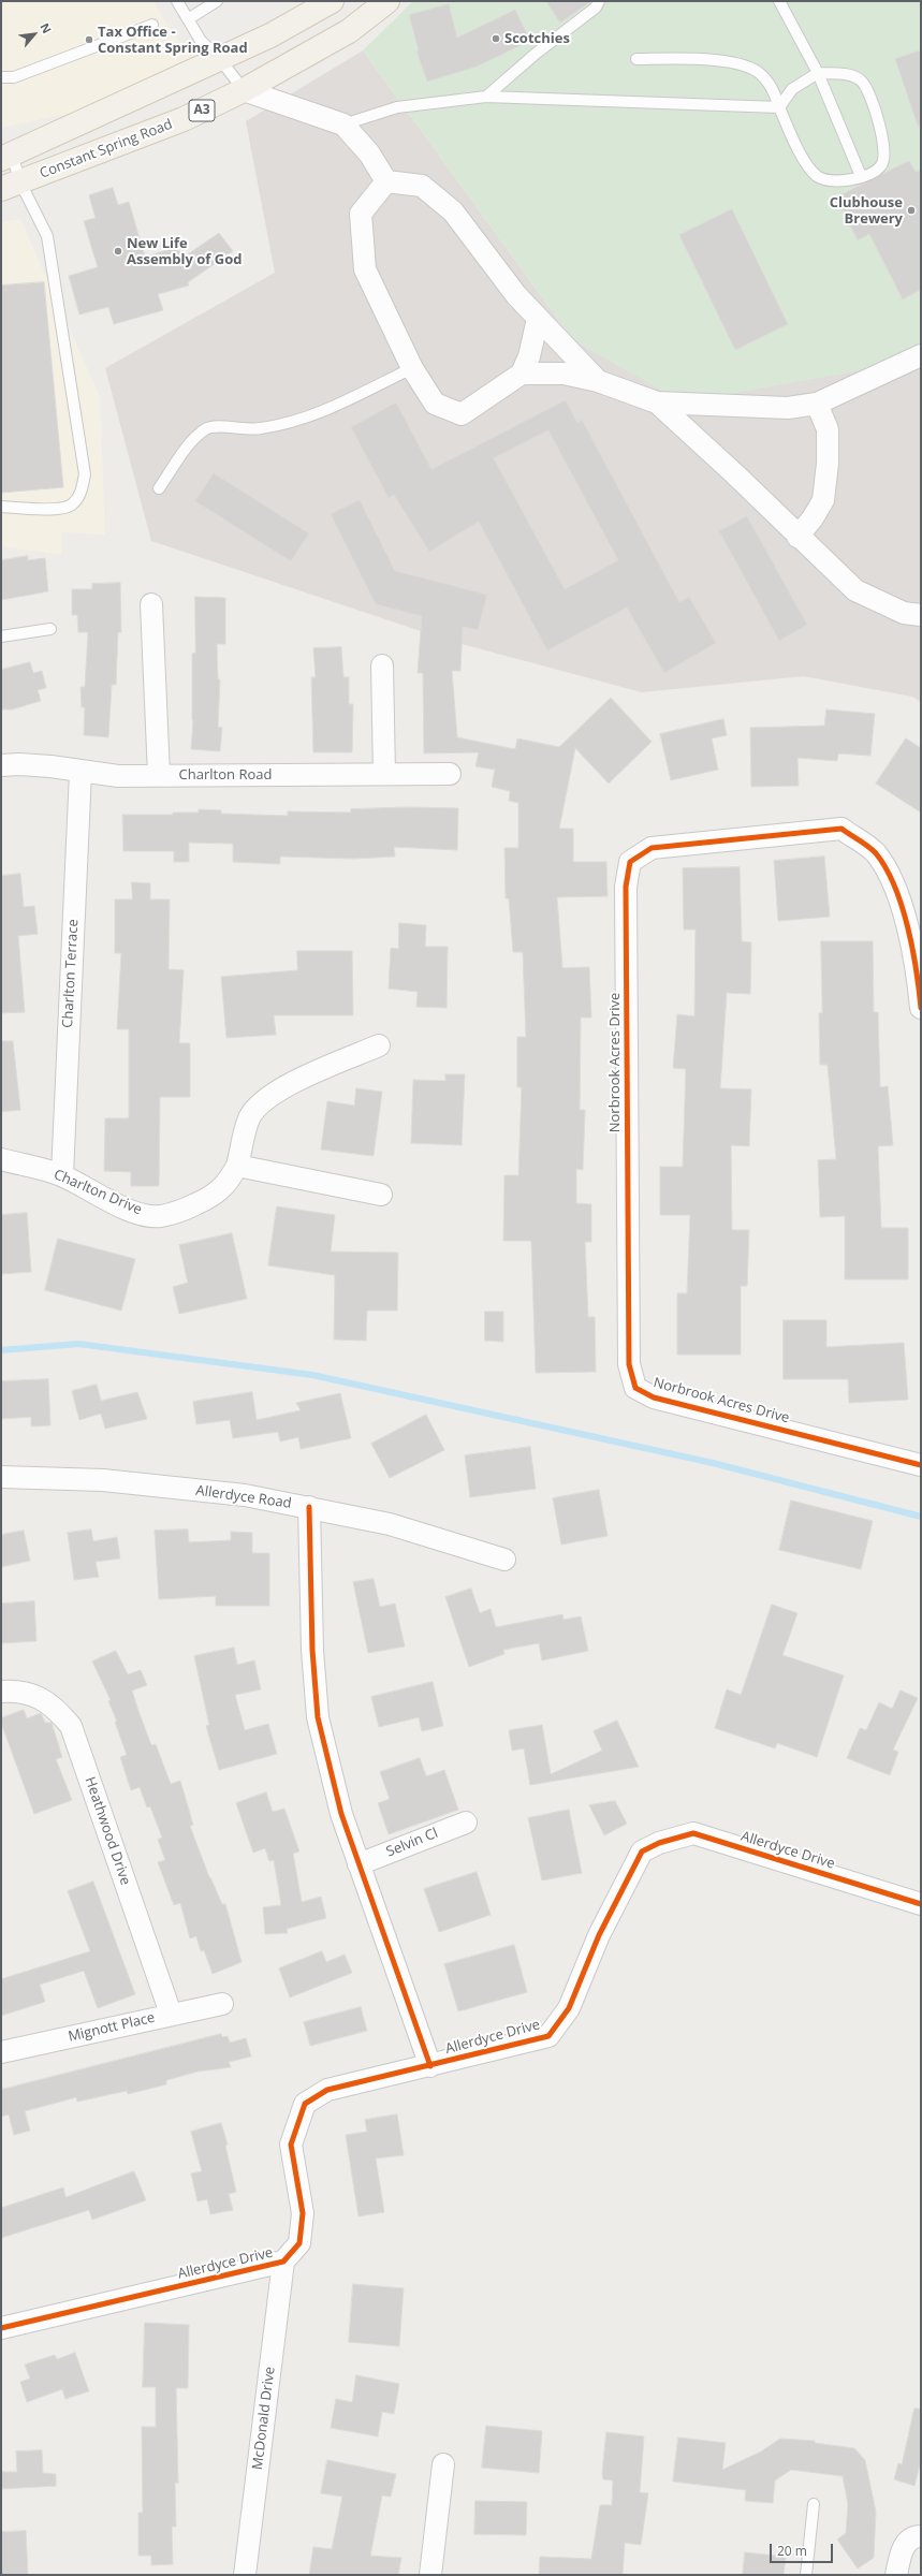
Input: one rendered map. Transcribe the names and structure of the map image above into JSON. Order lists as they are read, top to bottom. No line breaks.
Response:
{"streets":{"main road":["A3","Constant Spring Road"],"street":["Charlton Road","Charlton Terrace","Norbrook Acres Drive","Charlton Drive","Allerdyce Road","Heathwood Drive","Selvin Cl","Allerdyce Drive","Mignott Place","McDonald Drive"]},"crossings":[["Charlton Road","Charlton Terrace"],["Charlton Terrace","Charlton Drive"],["Heathwood Drive","Mignott Place"],["Allerdyce Drive","McDonald Drive"]],"places":["Scotchies","Tax Office - Constant Spring Road","Clubhouse Brewery","New Life Assembly of God"],"scale_bar":"20 m","north":"top right"}
